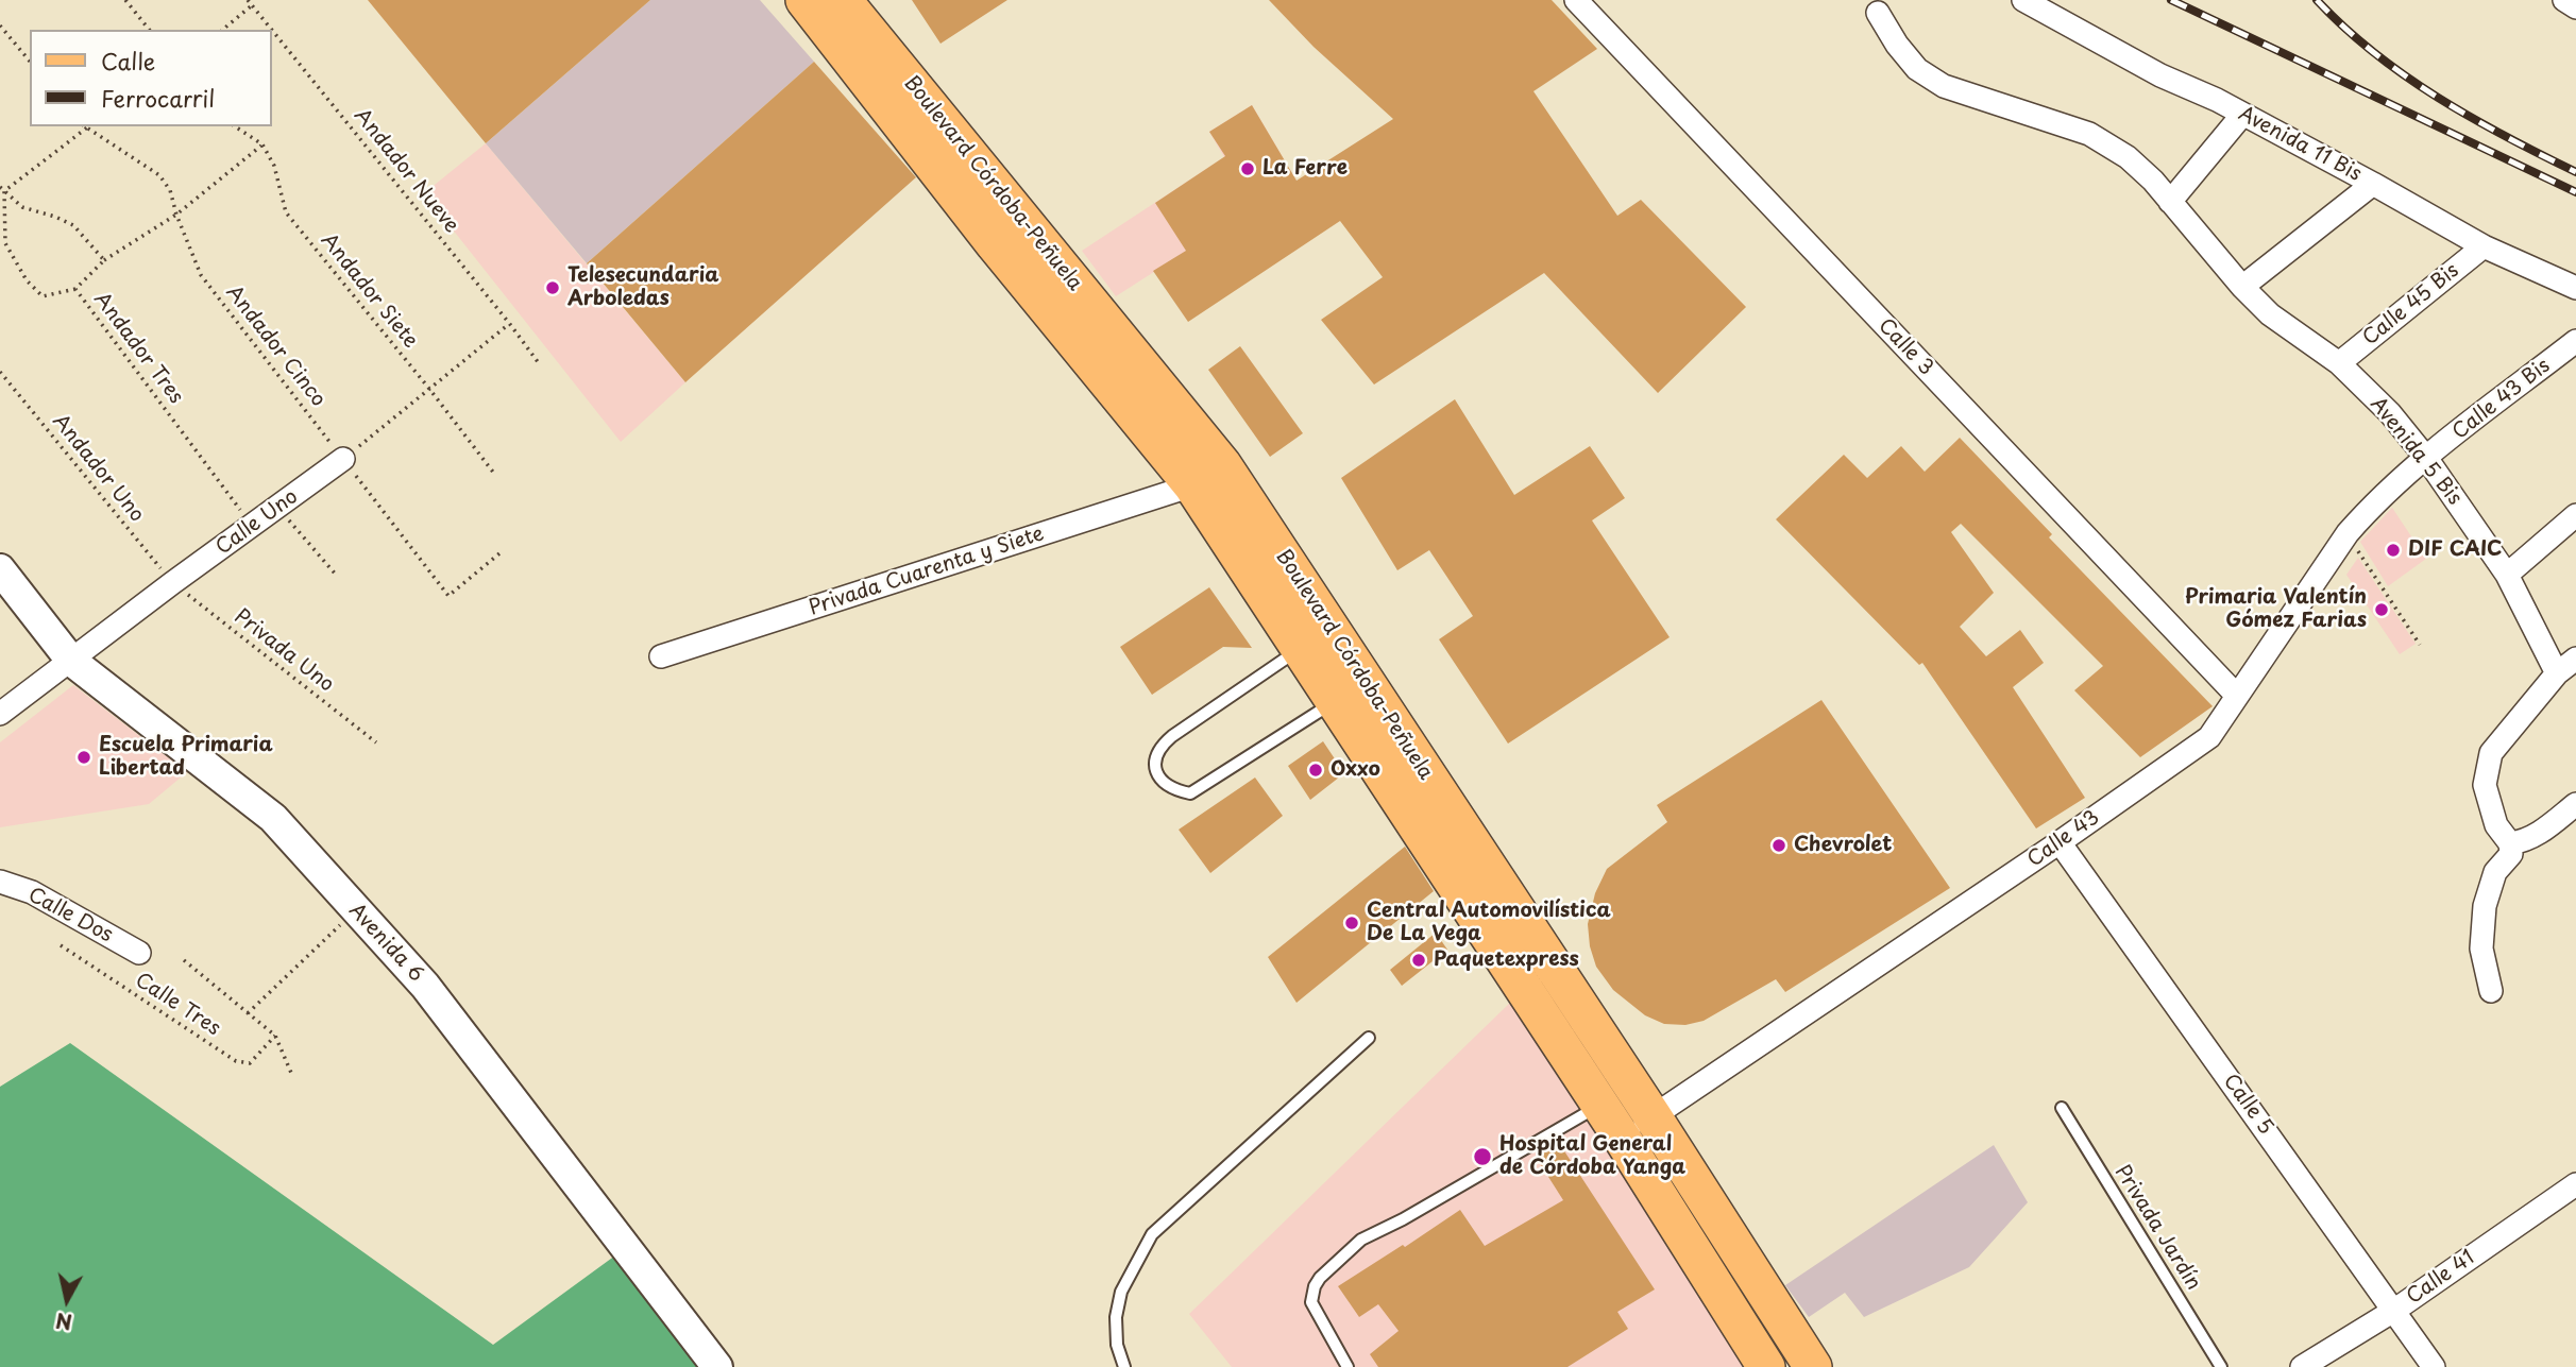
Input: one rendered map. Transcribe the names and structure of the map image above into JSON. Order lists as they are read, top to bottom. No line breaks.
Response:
{"streets":{"main road":["Boulevard Córdoba-Peñuela"],"street":["Avenida 11 Bis","Calle 45 Bis","Calle 3","Calle 43 Bis","Avenida 5 Bis","Calle Uno","Privada Cuarenta y Siete","Calle 43","Calle Dos","Avenida 6","Calle 5","Calle 41"],"lane":["Privada Jardín"],"path":["Andador Nueve","Andador Siete","Andador Cinco","Andador Tres","Andador Uno","Privada Uno","Calle Tres"]},"crossings":[["Avenida 11 Bis","Calle 45 Bis"],["Boulevard Córdoba-Peñuela","Privada Cuarenta y Siete"],["Boulevard Córdoba-Peñuela","Calle 43"],["Calle 45 Bis","Avenida 5 Bis"],["Andador Cinco","Calle Uno"],["Calle 3","Calle 43"],["Andador Tres","Calle Uno"],["Calle 43 Bis","Avenida 5 Bis"],["Calle 43 Bis","Calle 43"],["Avenida 5 Bis","Calle 43"],["Andador Uno","Calle Uno"],["Andador Uno","Privada Uno"],["Calle Uno","Privada Uno"],["Calle Uno","Avenida 6"],["Calle 43","Calle 5"],["Calle 5","Calle 41"]],"places":["La Ferre","Telesecundaria Arboledas","DIF CAIC","Primaria Valentín Gómez Farias","Escuela Primaria Libertad","Oxxo","Chevrolet","Central Automovilística De La Vega","Paquetexpress","Hospital General de Córdoba Yanga"],"legend":["Calle","Ferrocarril"],"north":"bottom"}
